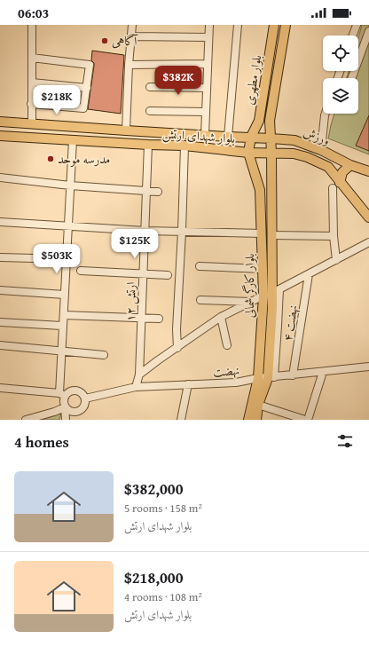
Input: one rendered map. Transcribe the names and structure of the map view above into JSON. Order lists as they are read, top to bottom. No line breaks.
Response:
{"streets":{"main road":["بلوار مطهری","بلوار شهدای ارتش","ورزش","بلوار کارگر شمالی"],"street":["ارتش ۱۲","نهضت ۴","نهضت"]},"crossings":[["بلوار مطهری","بلوار شهدای ارتش"],["بلوار مطهری","ورزش"],["بلوار مطهری","بلوار کارگر شمالی"],["بلوار شهدای ارتش","ورزش"],["بلوار شهدای ارتش","بلوار کارگر شمالی"],["بلوار شهدای ارتش","ارتش ۱۲"],["بلوار کارگر شمالی","نهضت"],["نهضت ۴","نهضت"]],"places":["آگاهی","مدرسه موحد"],"page":{"status":"06:03","price":["$382K","$218K","$125K","$503K"],"heading":"4 homes","list":[{"name":"$382,000","note":"5 rooms · 158 m² · بلوار شهدای ارتش"},{"name":"$218,000","note":"4 rooms · 108 m² · بلوار شهدای ارتش"}]}}
